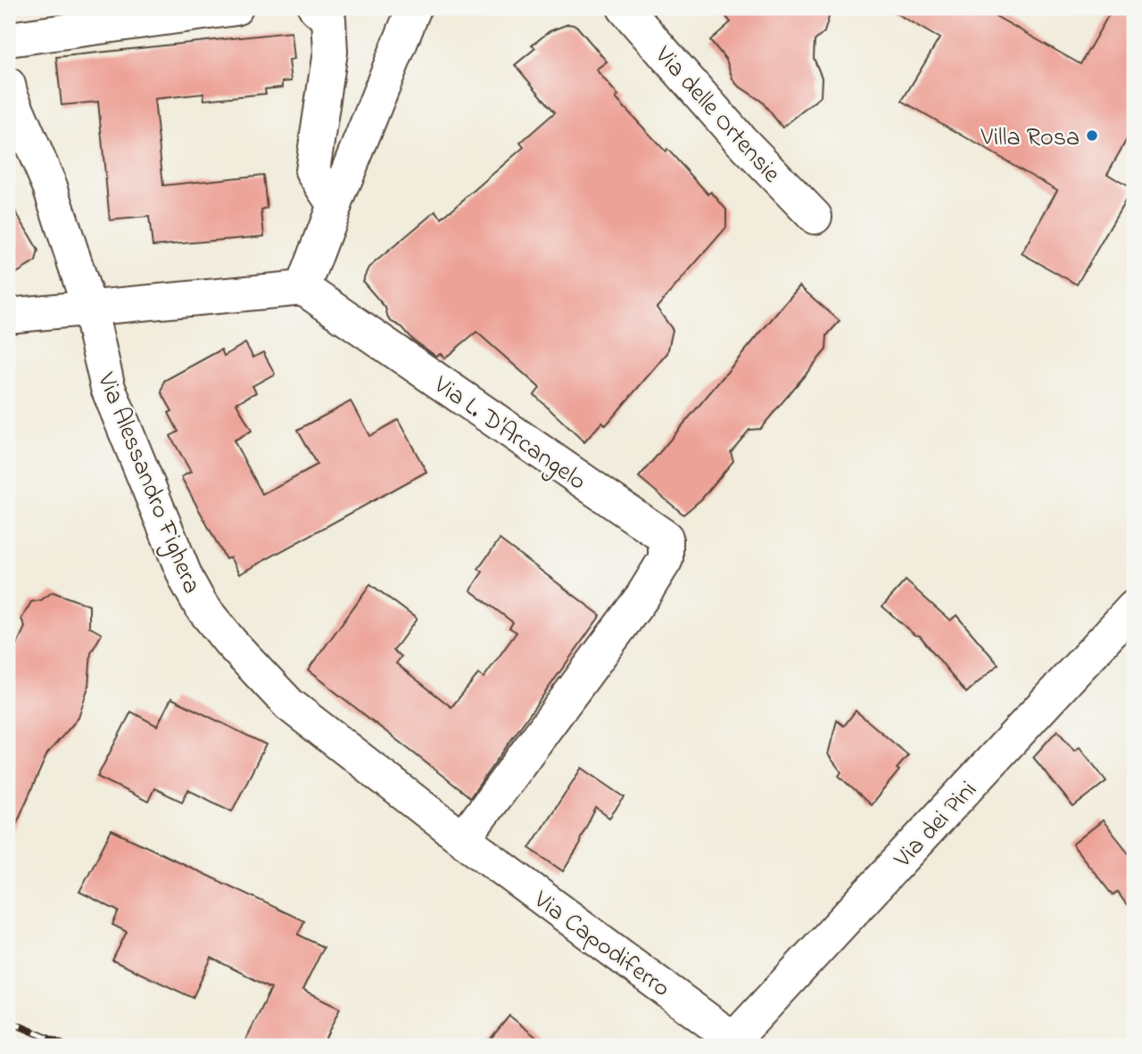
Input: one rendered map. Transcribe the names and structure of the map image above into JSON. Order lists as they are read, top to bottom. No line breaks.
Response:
{"streets":{"street":["Via delle Ortensie","Via L. D'Arcangelo","Via Alessandro Fighera","Via dei Pini","Via Capodiferro"]},"crossings":[["Via L. D'Arcangelo","Via Alessandro Fighera"],["Via L. D'Arcangelo","Via Capodiferro"],["Via Alessandro Fighera","Via Capodiferro"],["Via dei Pini","Via Capodiferro"]],"places":["Villa Rosa"]}
